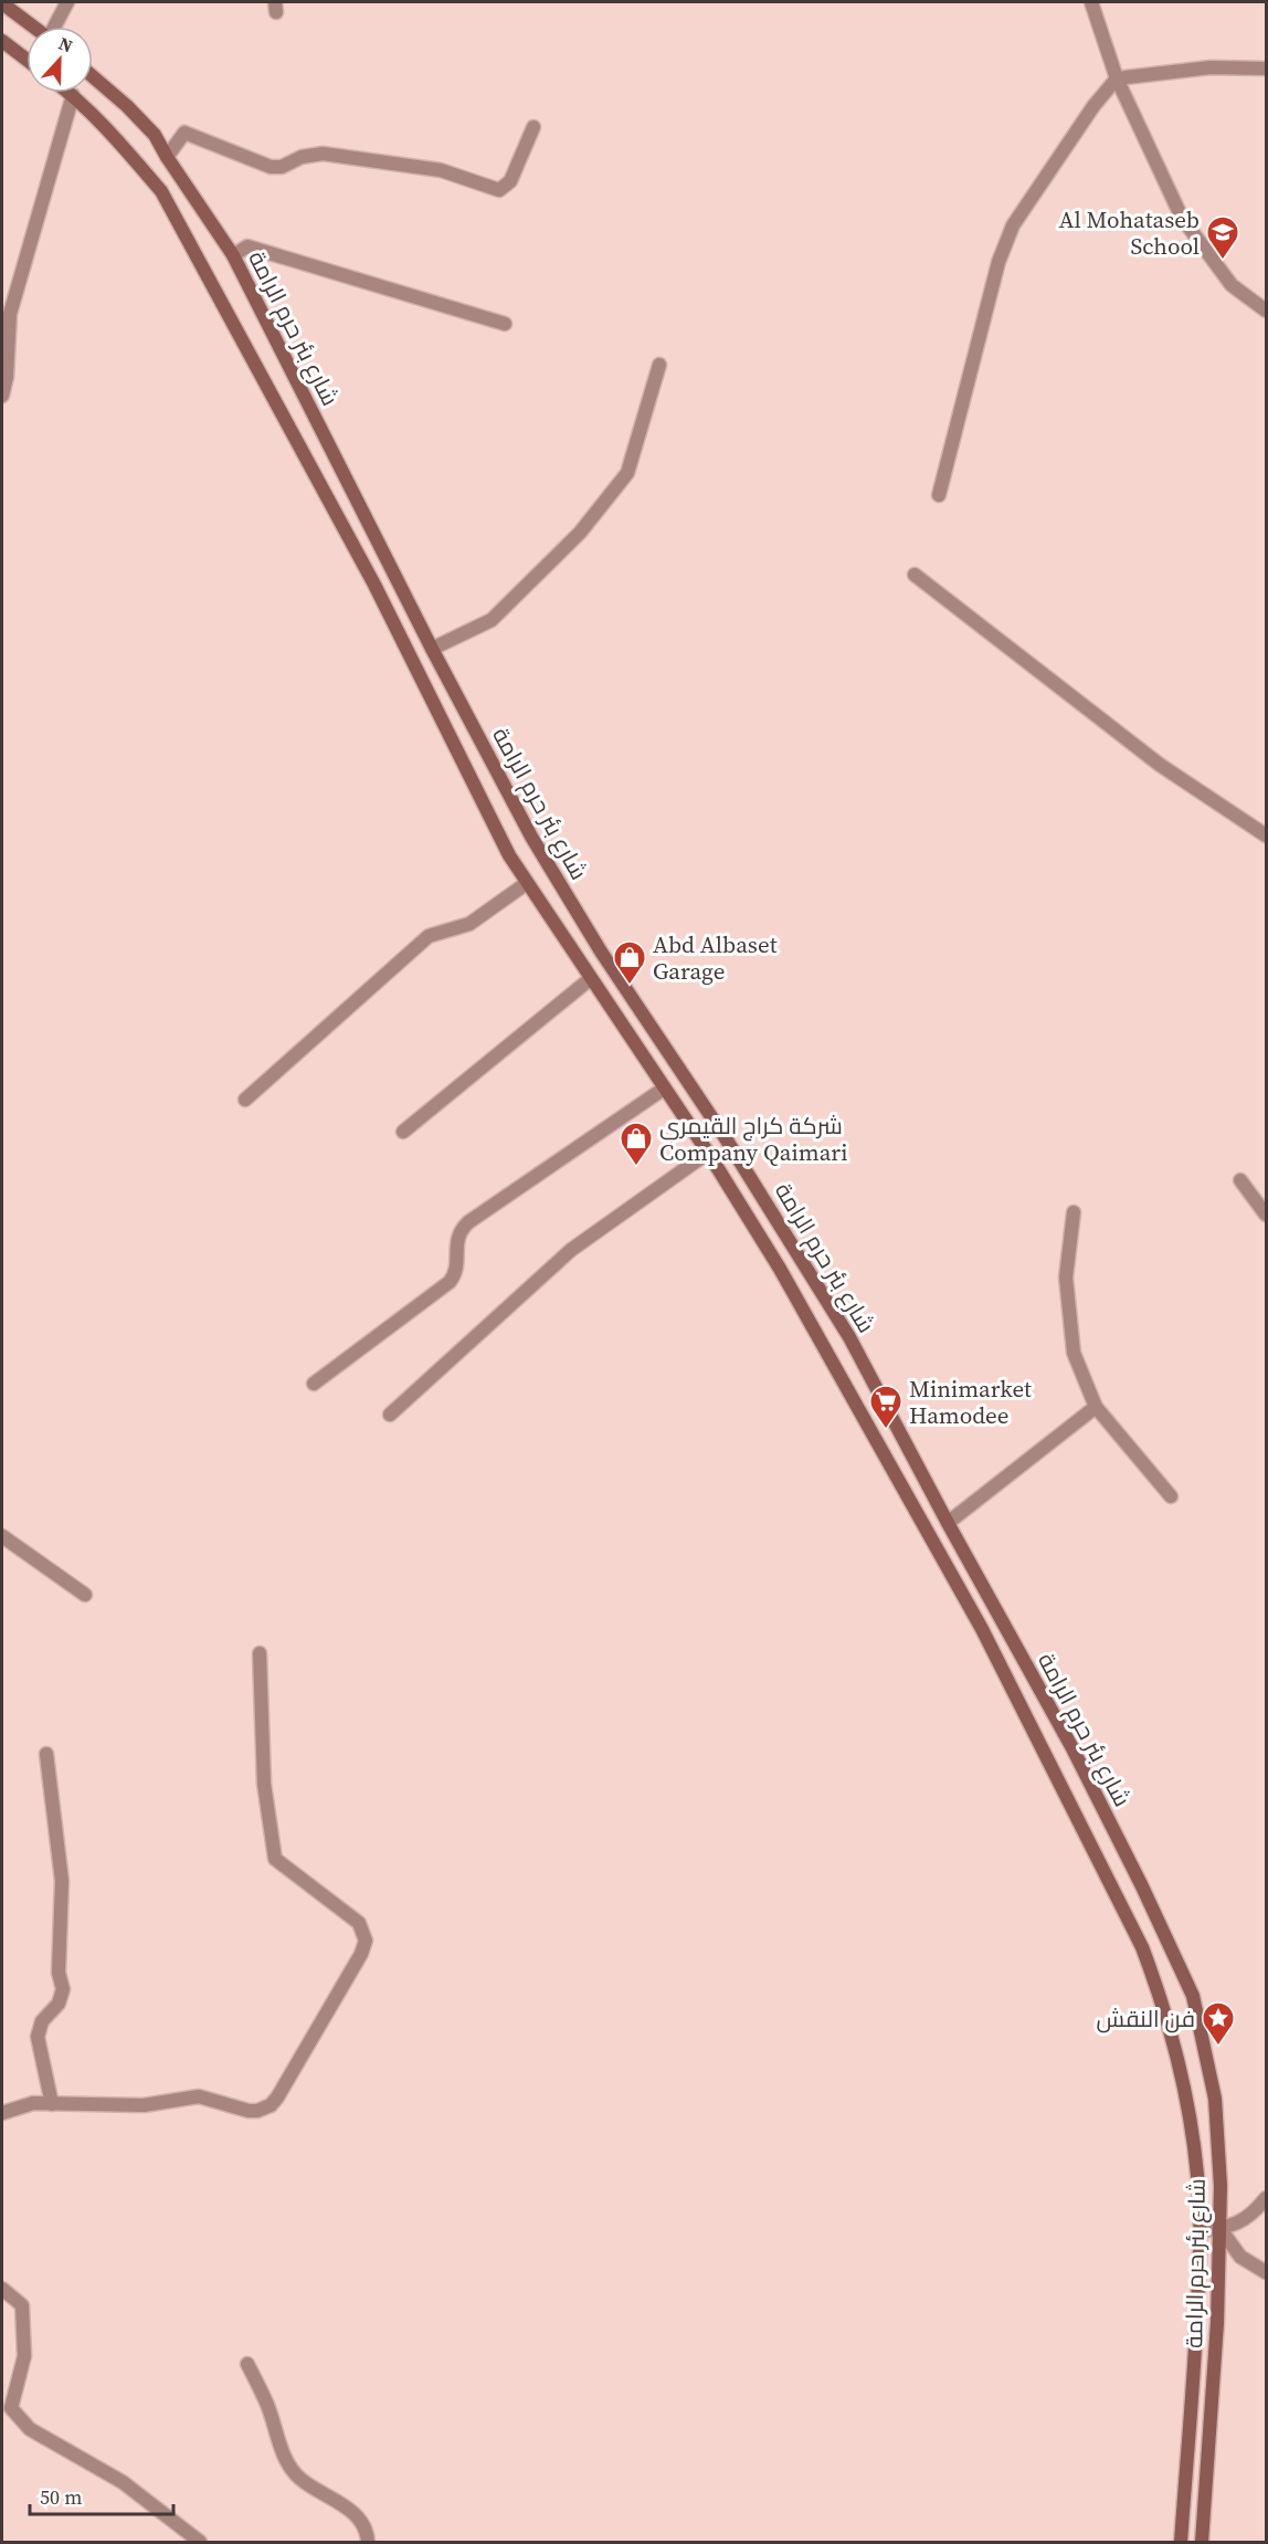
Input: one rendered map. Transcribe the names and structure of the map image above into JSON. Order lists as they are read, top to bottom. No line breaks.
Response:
{"streets":{"main road":["شارع بئر حرم الرامة"]},"places":{"school or university":["Al Mohataseb School"],"shop":["Abd Albaset Garage","شركة كراج القيمري Company Qaimari"],"supermarket":["Minimarket Hamodee"],"place":["فن النقش"]},"scale_bar":"50 m","north":"top"}
